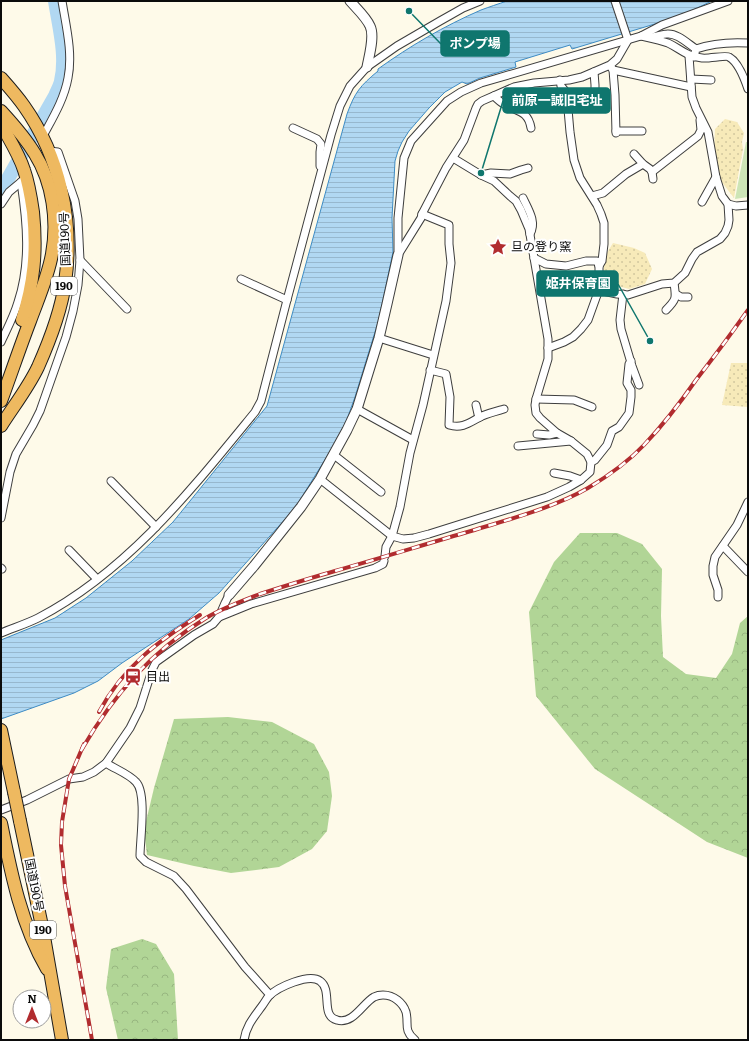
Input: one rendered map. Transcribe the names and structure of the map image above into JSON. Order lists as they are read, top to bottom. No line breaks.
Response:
{"streets":{"highway":["国道190号","190"]},"places":{"other":["ポンプ場","前原一誠旧宅址","姫井保育園"],"place":["旦の登り窯"],"station":["目出"]},"north":"top"}
